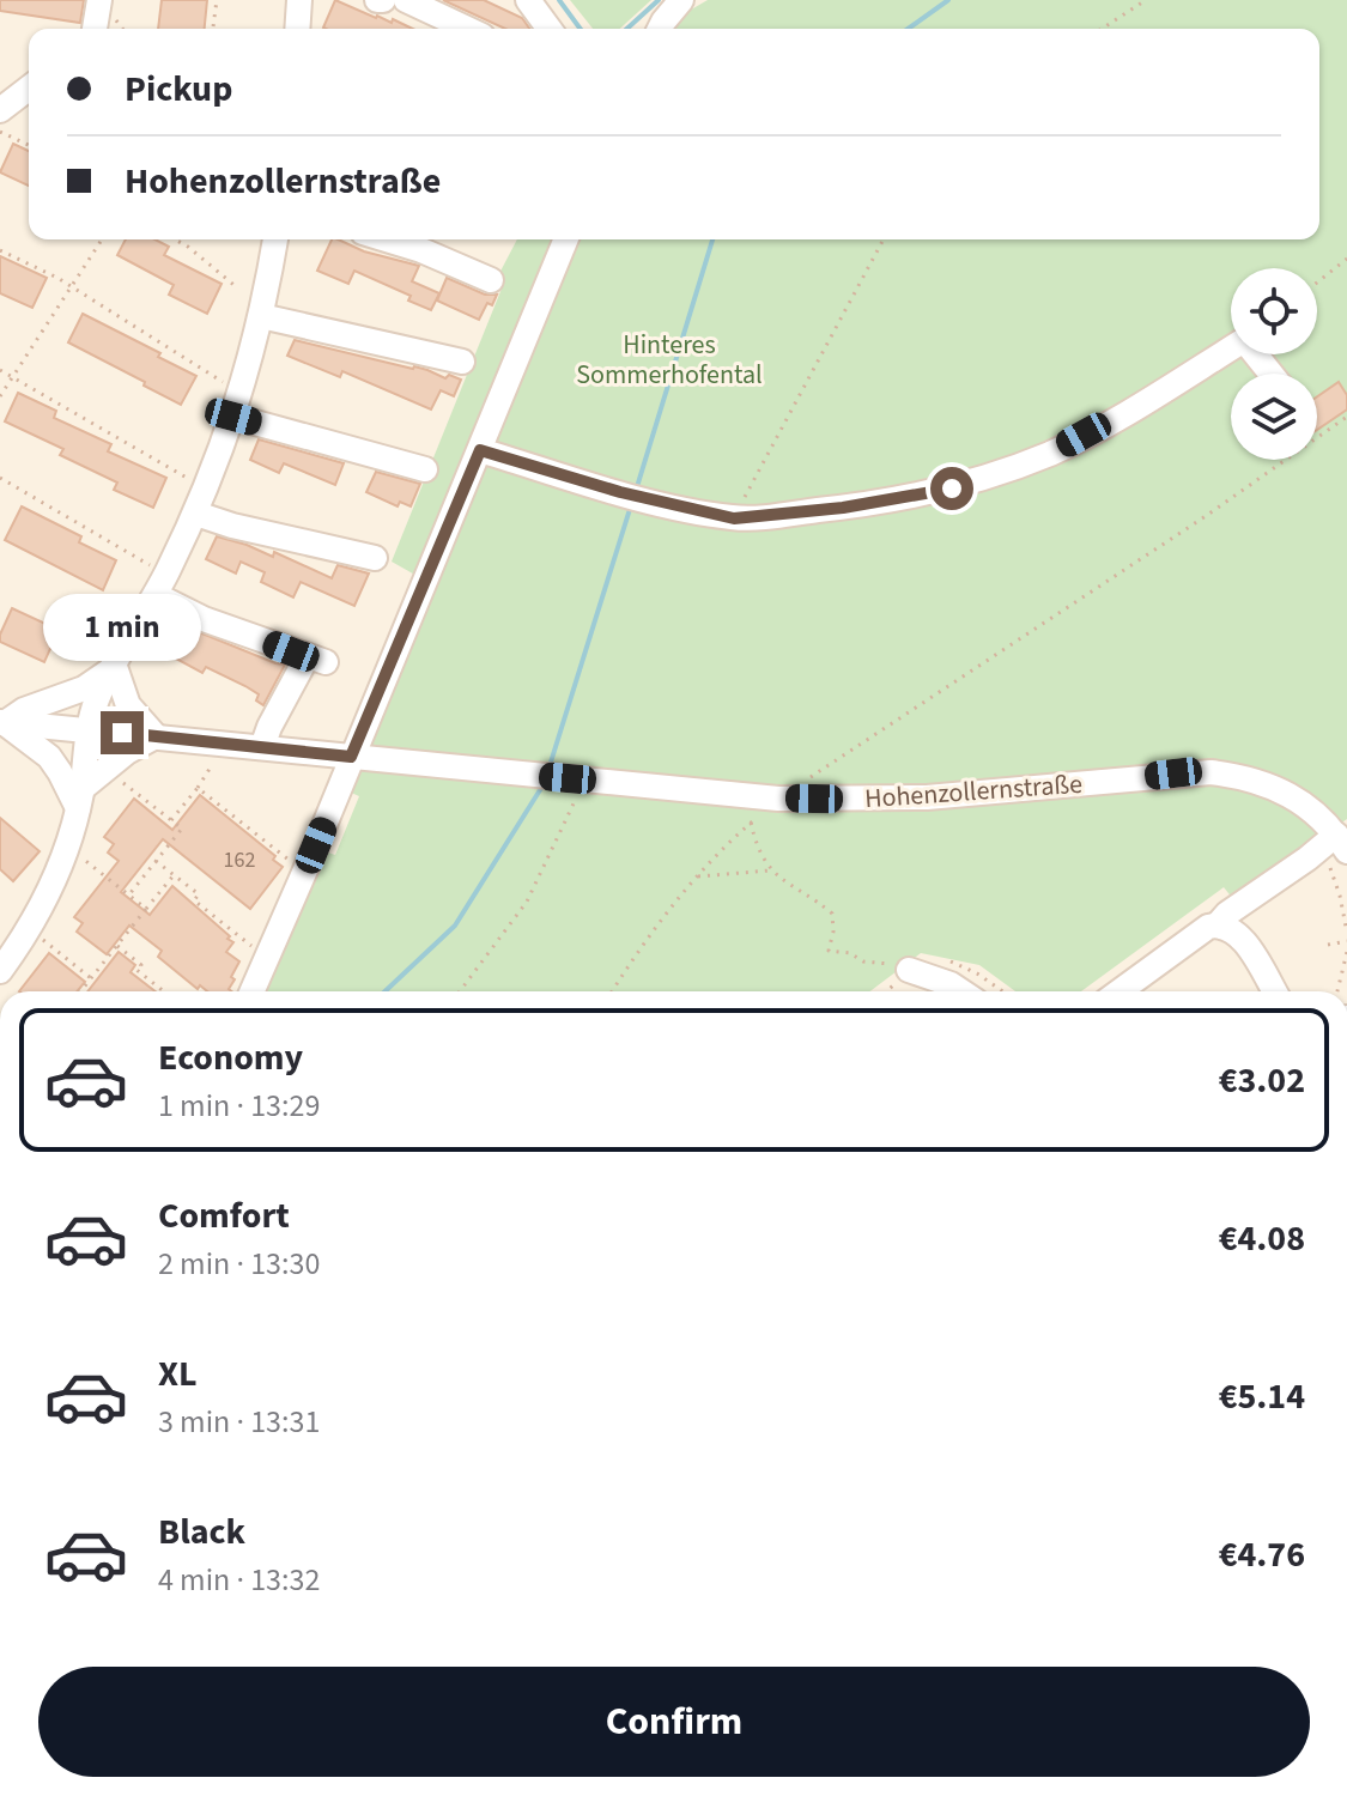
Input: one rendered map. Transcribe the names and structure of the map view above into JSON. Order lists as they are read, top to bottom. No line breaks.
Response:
{"streets":{"street":["Hohenzollernstraße"]},"parks":["Hinteres Sommerhofental"],"house_numbers":["162"],"page":{"banner":["Pickup","Hohenzollernstraße"],"bubble":"1 min","list":[{"name":"Economy","note":"1 min · 13:29","value":"€3.02"},{"name":"Comfort","note":"2 min · 13:30","value":"€4.08"},{"name":"XL","note":"3 min · 13:31","value":"€5.14"},{"name":"Black","note":"4 min · 13:32","value":"€4.76"}],"buttons":"Confirm"}}
